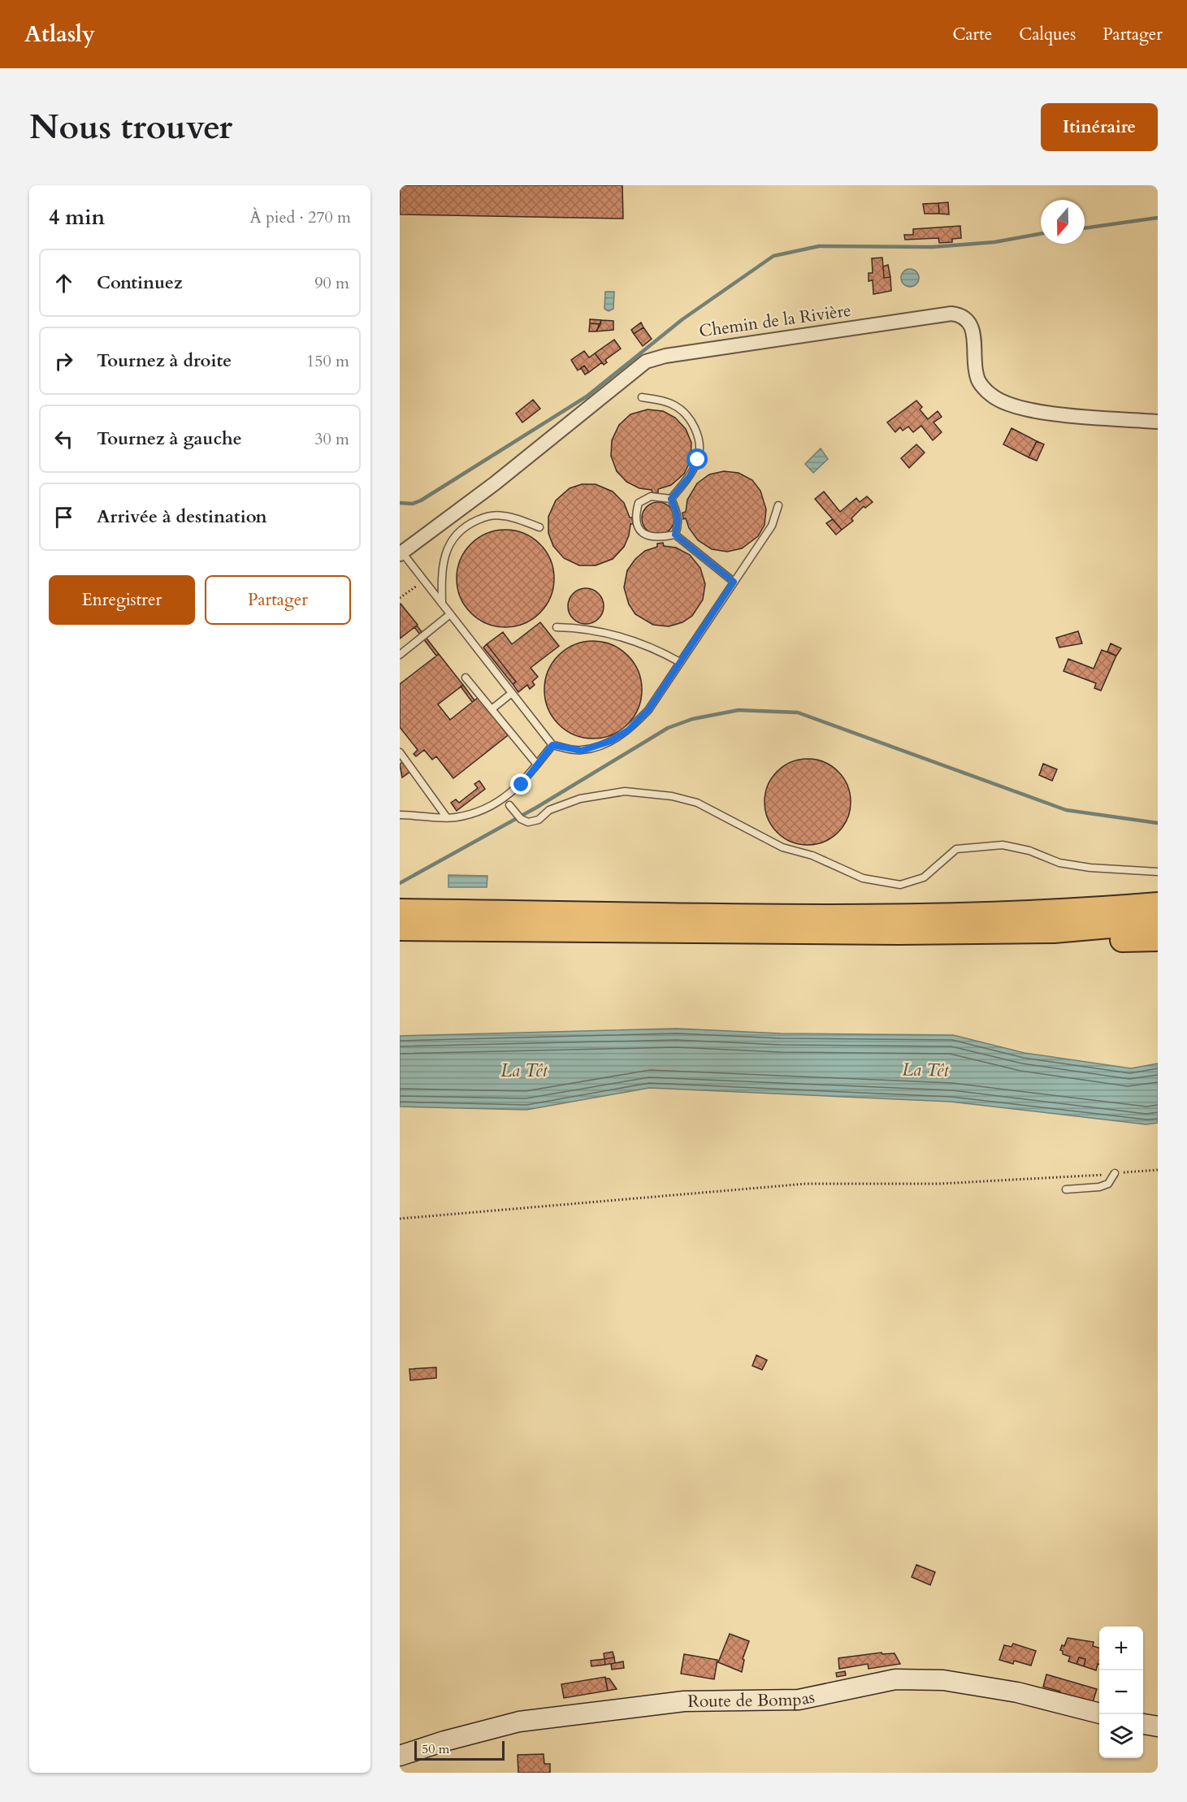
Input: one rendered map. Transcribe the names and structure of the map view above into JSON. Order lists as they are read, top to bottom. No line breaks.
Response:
{"streets":{"main road":["Route de Bompas"],"street":["Chemin de la Rivière"]},"water":["La Têt"],"scale_bar":"50 m","north":"bottom","page":{"header":"Atlasly","nav":["Carte","Calques","Partager"],"buttons":["Itinéraire",["Enregistrer","Partager"]],"title":"Nous trouver","heading":["4 min","À pied · 270 m"],"list":[["Continuez","90 m"],["Tournez à droite","150 m"],["Tournez à gauche","30 m"],"Arrivée à destination"],"map_buttons":["+","−"],"scale":"50 m"}}
